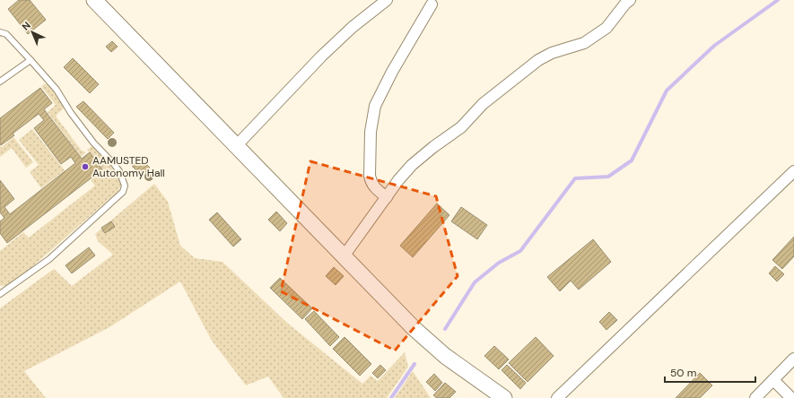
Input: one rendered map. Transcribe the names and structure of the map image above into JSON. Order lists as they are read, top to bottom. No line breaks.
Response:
{"places":["AAMUSTED Autonomy Hall"],"scale_bar":"50 m","north":"top left"}
